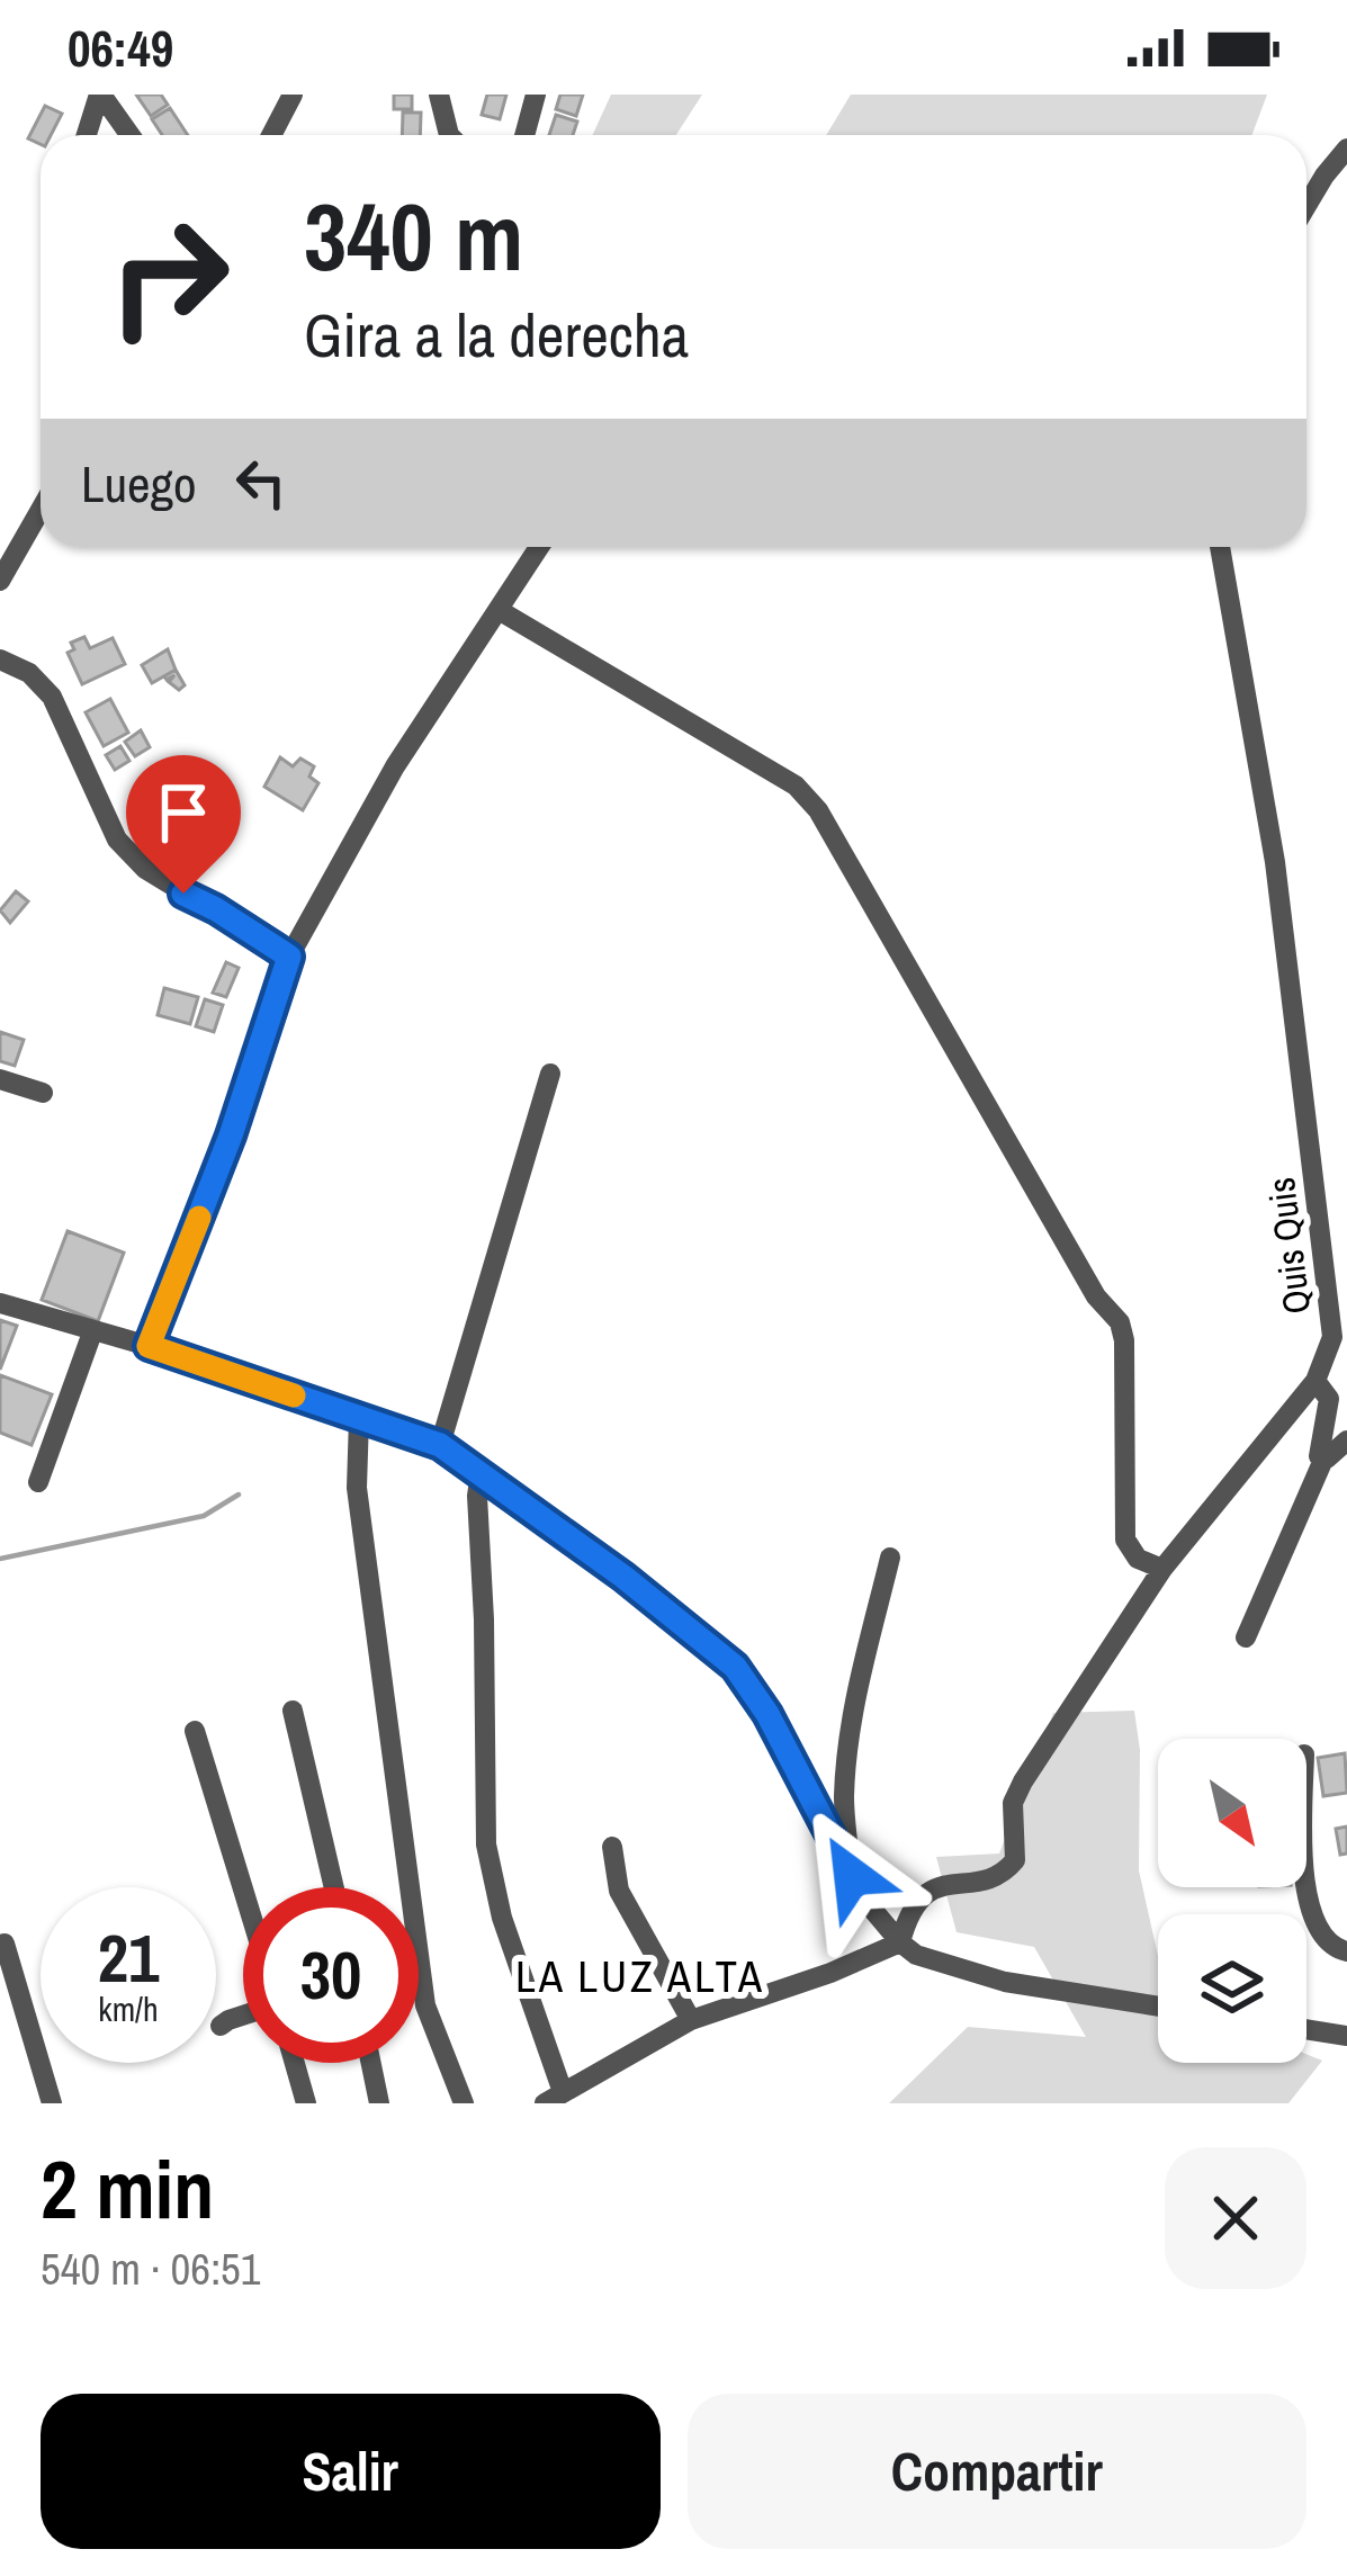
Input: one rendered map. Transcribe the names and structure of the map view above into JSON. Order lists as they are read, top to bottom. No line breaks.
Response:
{"streets":{"street":["Quis Quis"]},"districts":["LA LUZ ALTA"],"north":"bottom right","page":{"status":"06:49","turn":["340 m","Gira a la derecha"],"then":"Luego","speed":"21 km/h","limit":"30","heading":["2 min","540 m · 06:51"],"buttons":["Salir","Compartir"]}}
